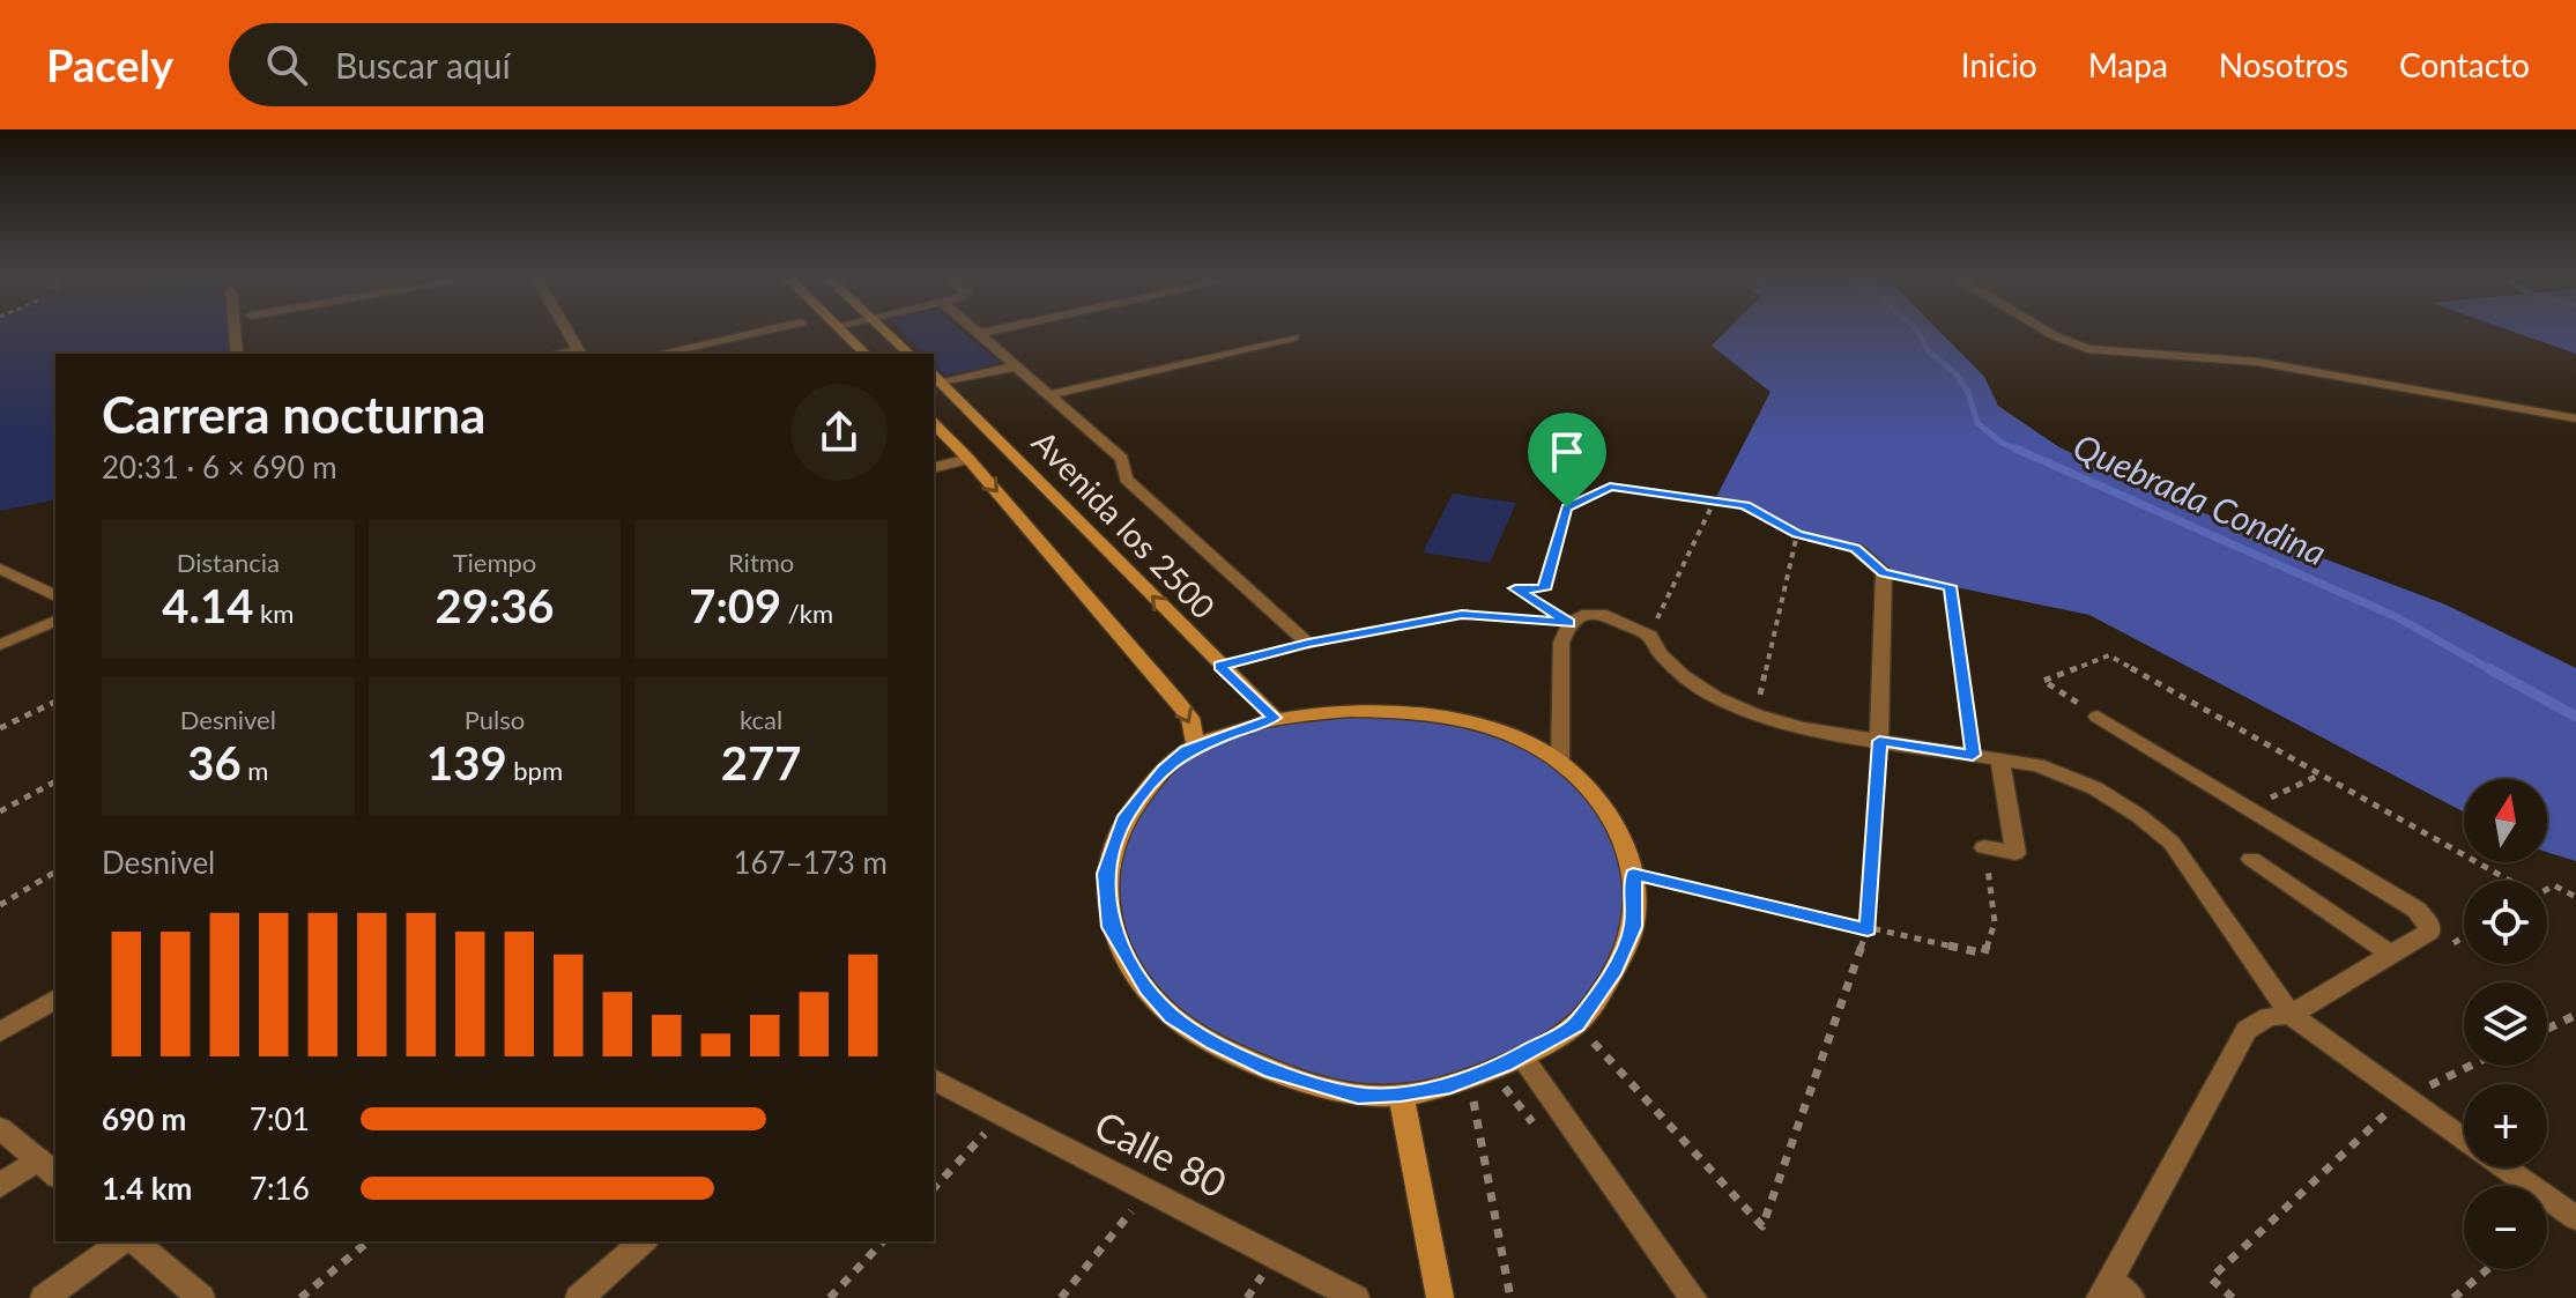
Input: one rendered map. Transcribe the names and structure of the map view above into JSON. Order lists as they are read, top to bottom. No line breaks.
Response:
{"streets":{"main road":["Avenida los 2500"],"street":["Calle 80"]},"water":["Quebrada Condina"],"north":"top","page":{"header":"Pacely","search":"Buscar aquí","nav":["Inicio","Mapa","Nosotros","Contacto"],"heading":["Carrera nocturna","20:31 · 6 × 690 m"],"stats":[["Distancia","4.14 km"],["Tiempo","29:36"],["Ritmo","7:09 /km"],["Desnivel","36 m"],["Pulso","139 bpm"],["kcal","277"]],"map_buttons":["+","−"],"chart":["Desnivel","167–173 m"],"list":[{"name":"690 m","note":"7:01"},{"name":"1.4 km","note":"7:16"}]}}
